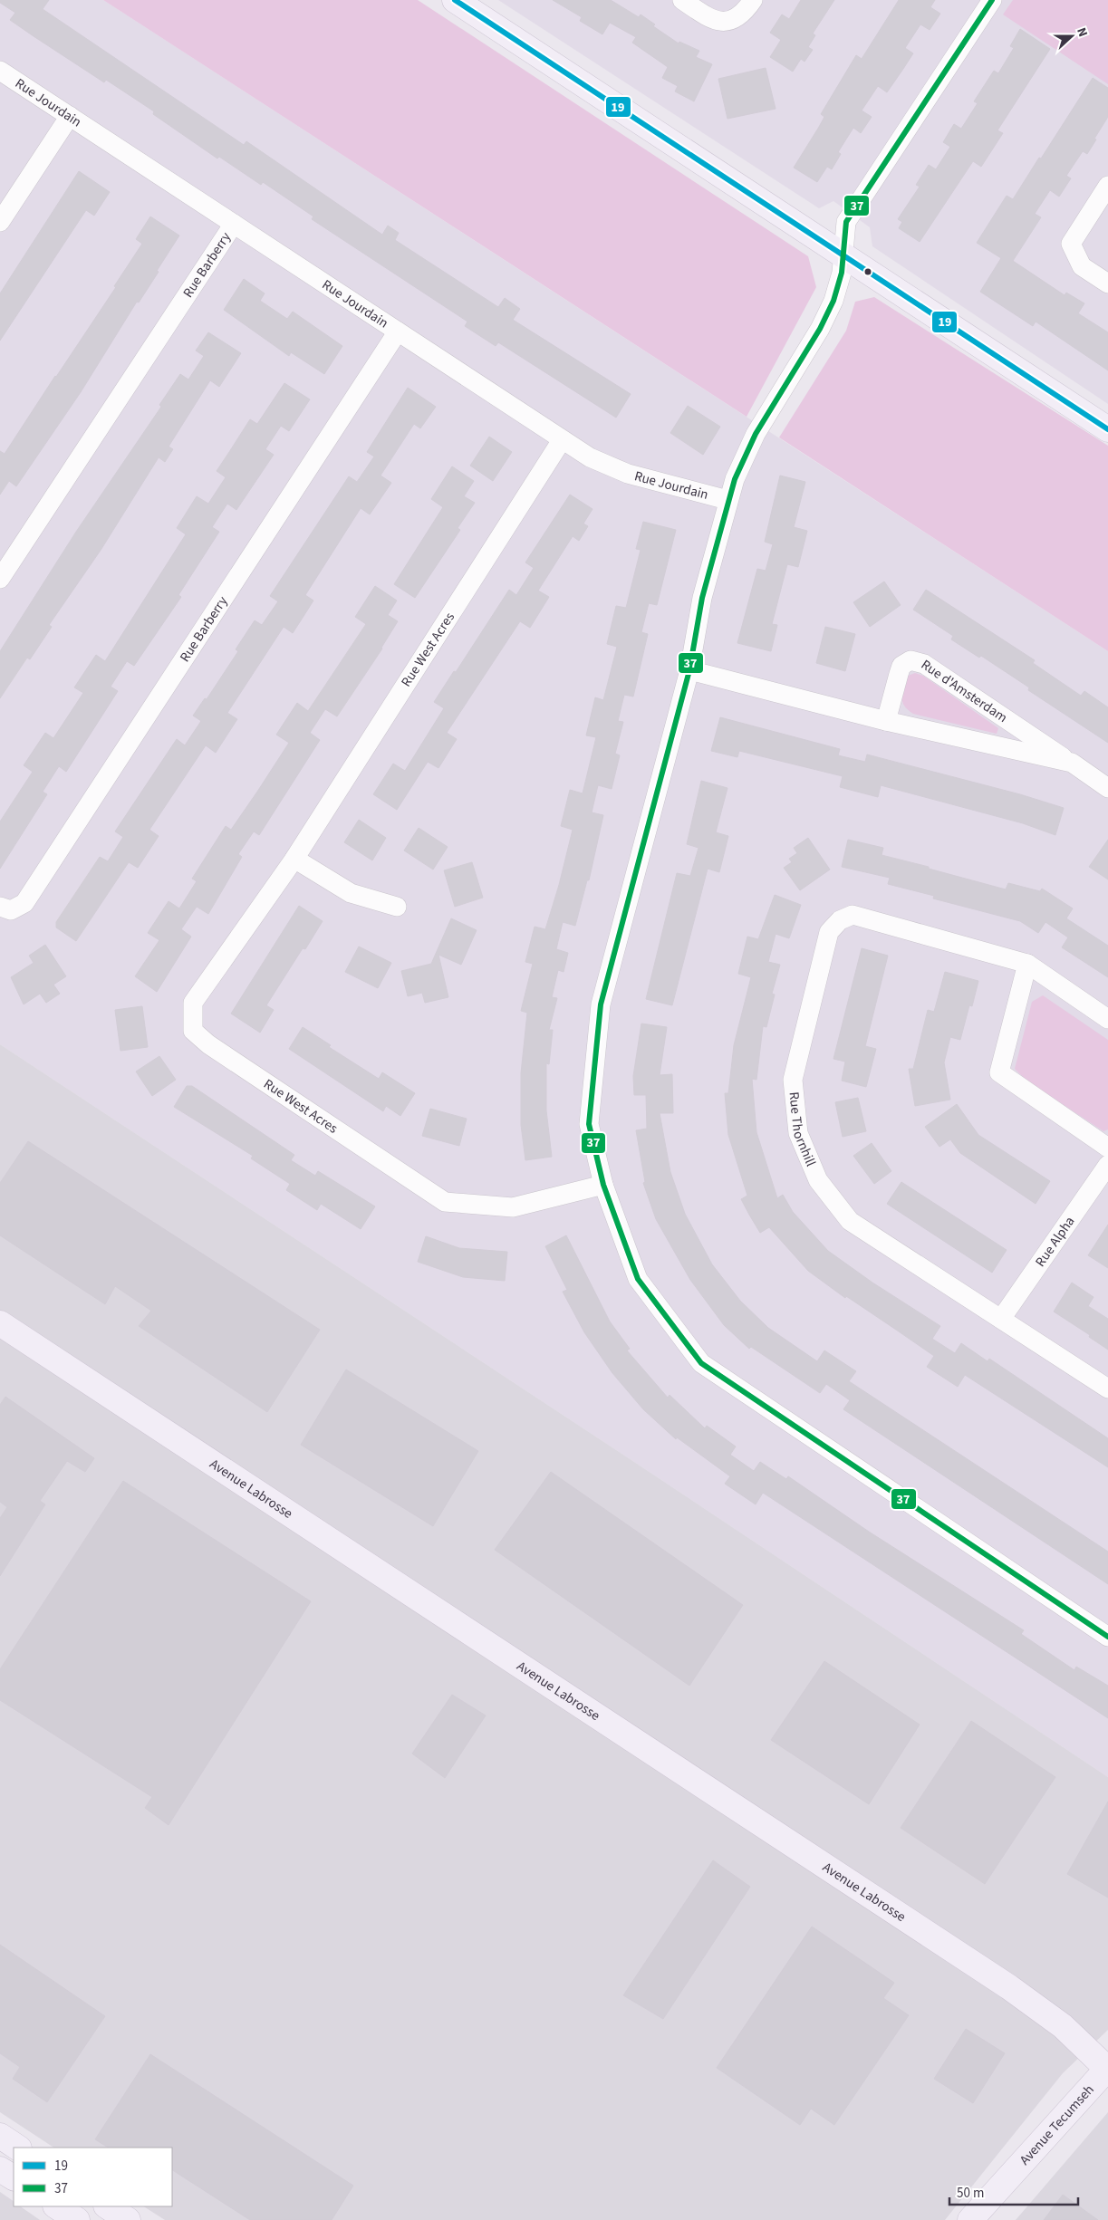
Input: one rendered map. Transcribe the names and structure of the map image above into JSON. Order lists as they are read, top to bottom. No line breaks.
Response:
{"streets":{"street":["Rue Jourdain","Rue Barberry","Rue West Acres","Rue d'Amsterdam","Rue Thornhill","Rue Alpha","Avenue Labrosse","Avenue Tecumseh"]},"crossings":[["Rue Jourdain","Rue Barberry"],["Rue Jourdain","Rue West Acres"],["Rue Thornhill","Rue Alpha"],["Avenue Labrosse","Avenue Tecumseh"]],"lines":["transit line 19","transit line 37"],"legend":["19","37"],"scale_bar":"50 m","north":"right"}
